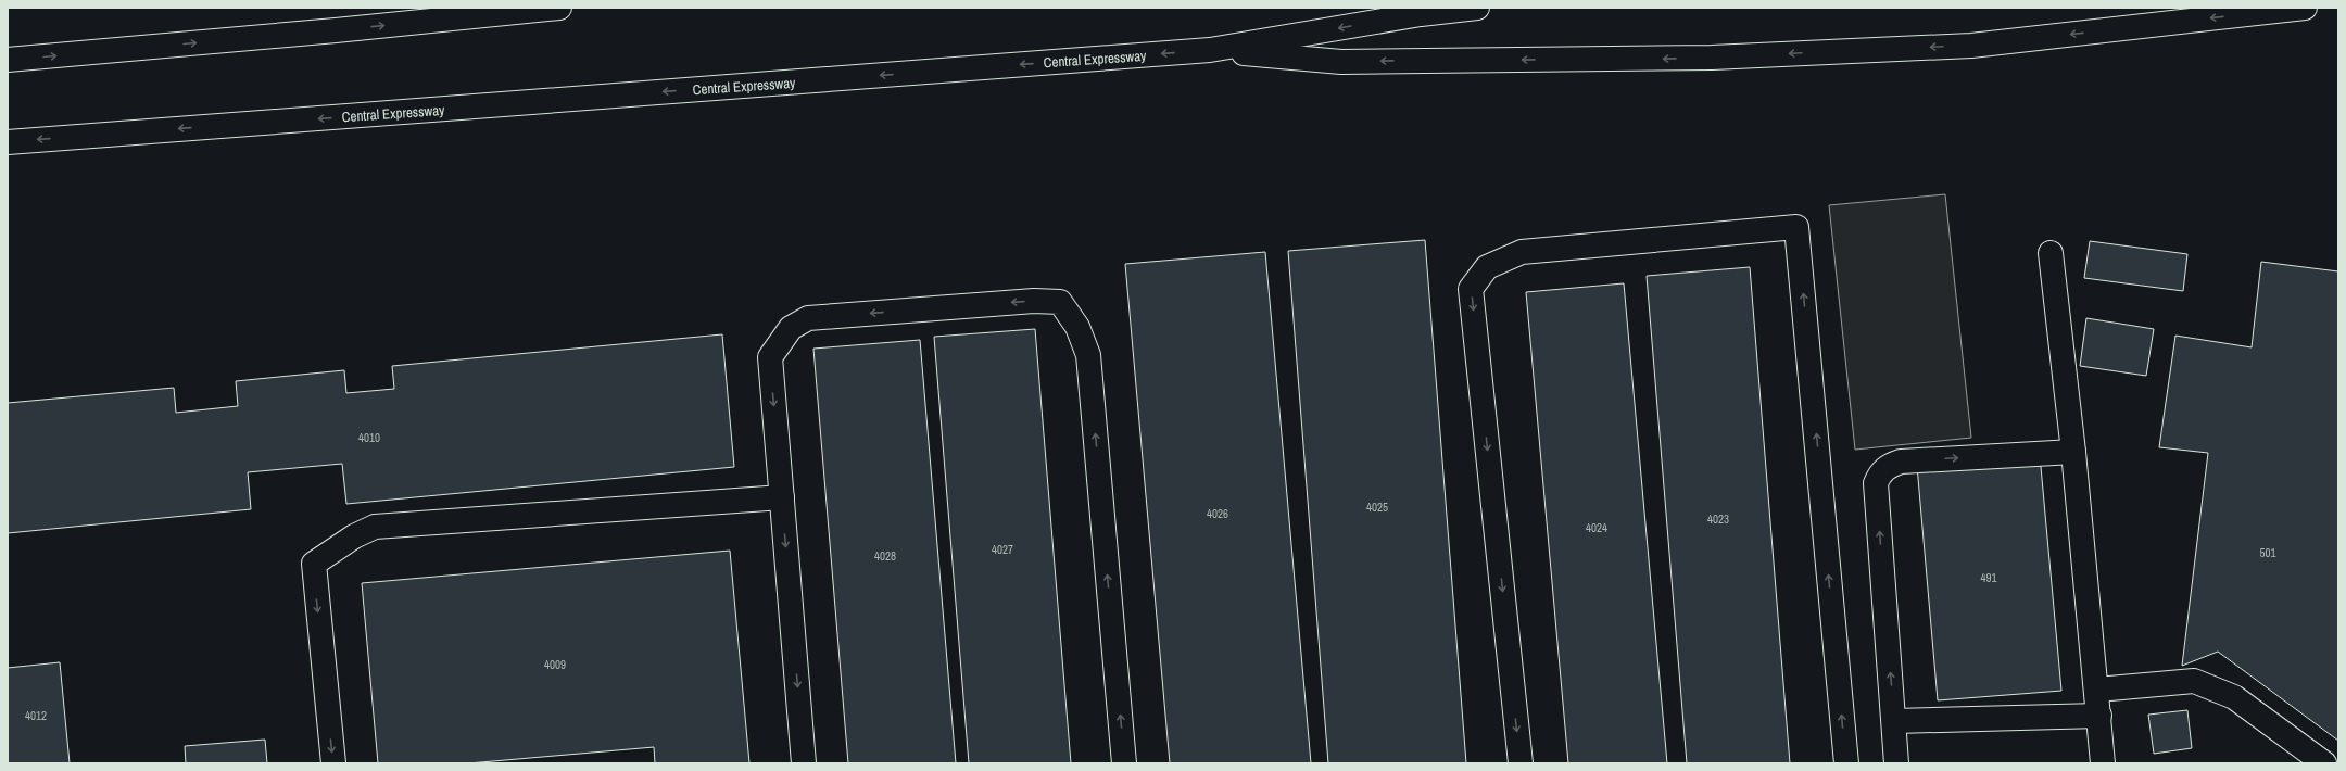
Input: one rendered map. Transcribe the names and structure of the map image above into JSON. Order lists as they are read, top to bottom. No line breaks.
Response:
{"streets":{"main road":["Central Expressway"]},"house_numbers":["4010","4025","4026","4023","4024","4027","501","4028","491","4009","4012"]}
